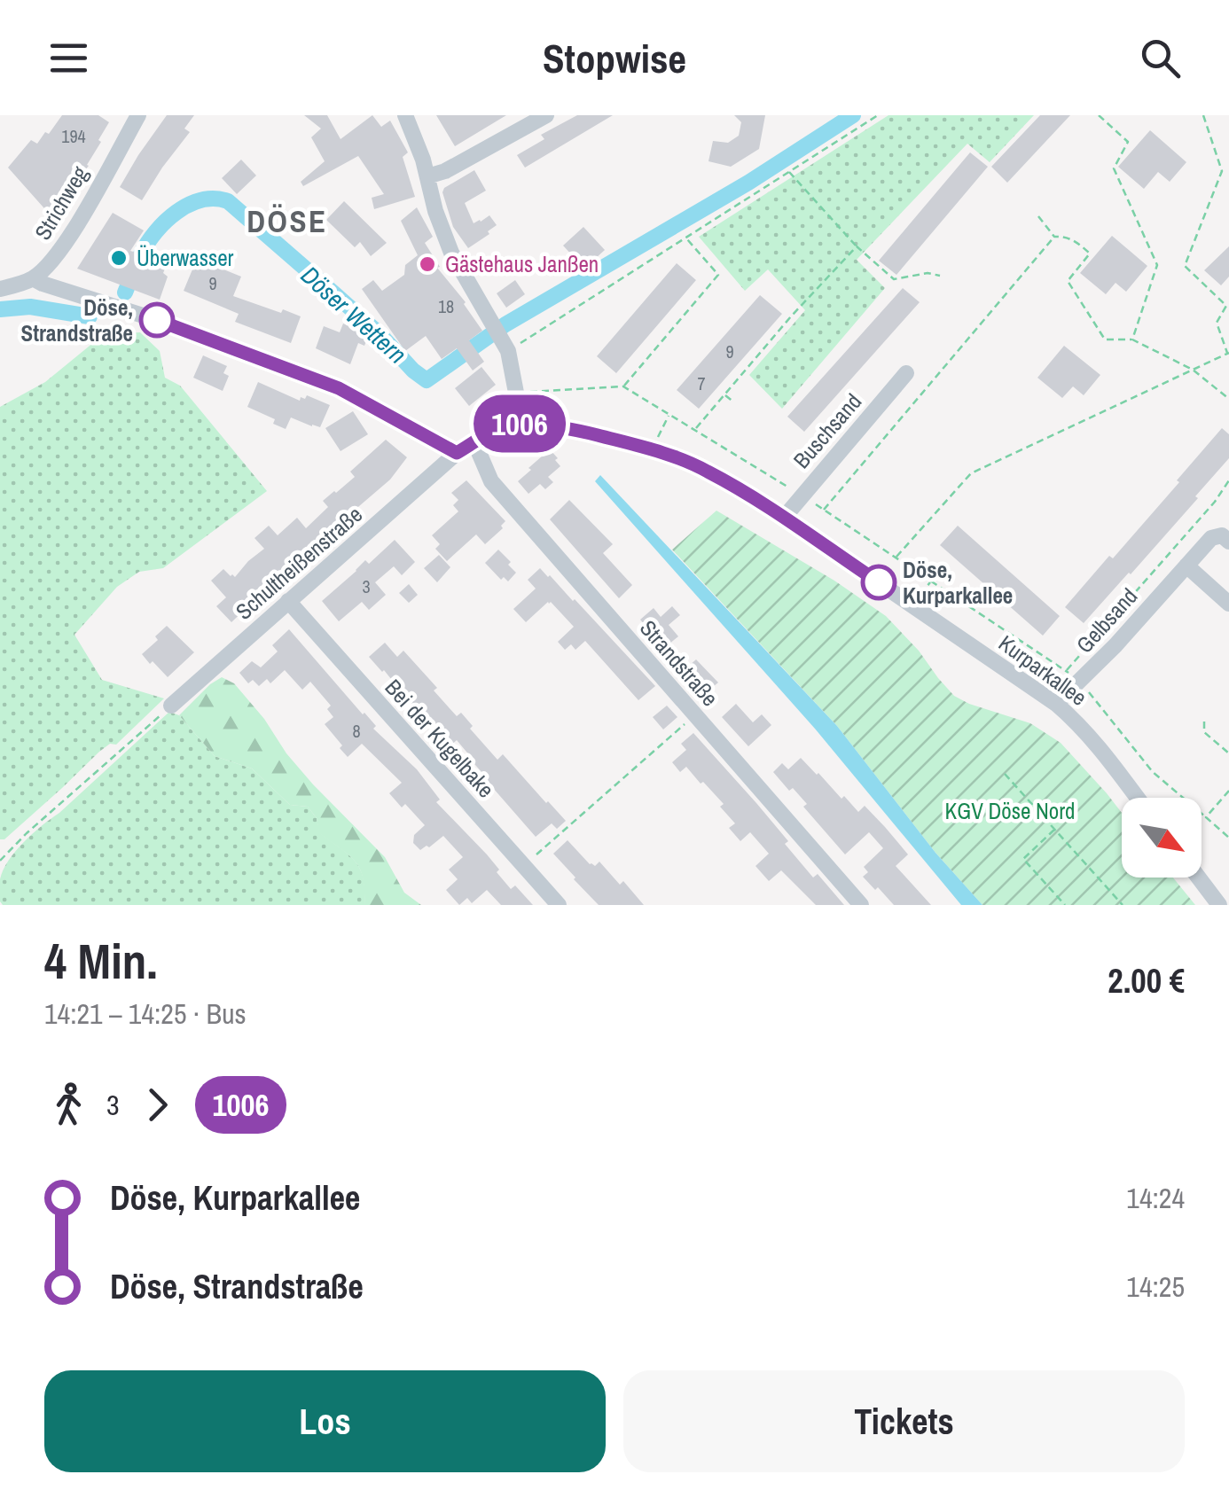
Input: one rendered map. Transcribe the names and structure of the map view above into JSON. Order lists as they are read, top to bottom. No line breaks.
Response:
{"streets":{"street":["Strichweg","Buschsand","Schultheißenstraße","Gelbsand","Strandstraße","Kurparkallee","Bei der Kugelbake"]},"crossings":[["Buschsand","Kurparkallee"],["Schultheißenstraße","Kurparkallee"],["Schultheißenstraße","Bei der Kugelbake"],["Gelbsand","Kurparkallee"],["Strandstraße","Kurparkallee"]],"districts":["DÖSE"],"water":["Döser Wettern"],"parks":["KGV Döse Nord"],"places":["Überwasser","Gästehaus Janßen","Döse, Strandstraße","Döse, Kurparkallee"],"lines":["bus line 1006"],"house_numbers":["194","9","18","9","7","3","8"],"north":"bottom right","page":{"header":"Stopwise","on_map":"1006","heading":["4 Min.","14:21 – 14:25 · Bus","2.00 €"],"legs":["3","1006"],"list":[{"name":"Döse, Kurparkallee","value":"14:24"},{"name":"Döse, Strandstraße","value":"14:25"}],"buttons":["Los","Tickets"]}}
